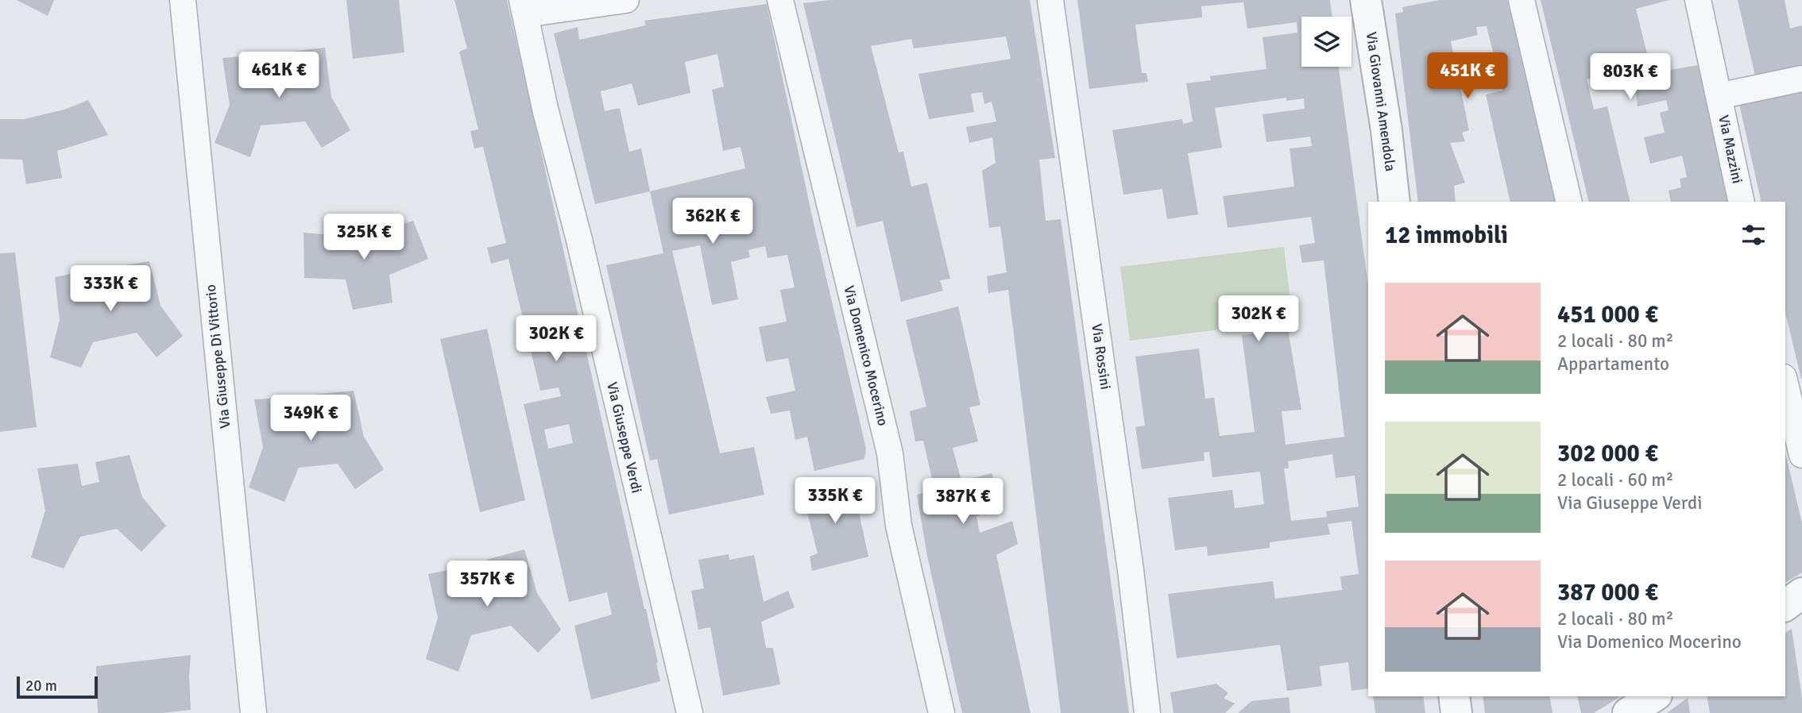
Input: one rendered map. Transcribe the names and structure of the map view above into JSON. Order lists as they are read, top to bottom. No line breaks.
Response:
{"streets":{"street":["Via Giovanni Amendola","Via Mazzini","Via Domenico Mocerino","Via Giuseppe Di Vittorio","Via Rossini","Via Giuseppe Verdi"]},"scale_bar":"20 m","page":{"price":["461K €","451K €","803K €","362K €","325K €","333K €","302K €","302K €","349K €","335K €","387K €","357K €"],"heading":"12 immobili","list":[{"name":"451 000 €","note":"2 locali · 80 m² · Appartamento"},{"name":"302 000 €","note":"2 locali · 60 m² · Via Giuseppe Verdi"},{"name":"387 000 €","note":"2 locali · 80 m² · Via Domenico Mocerino"}],"scale":"20 m"}}
